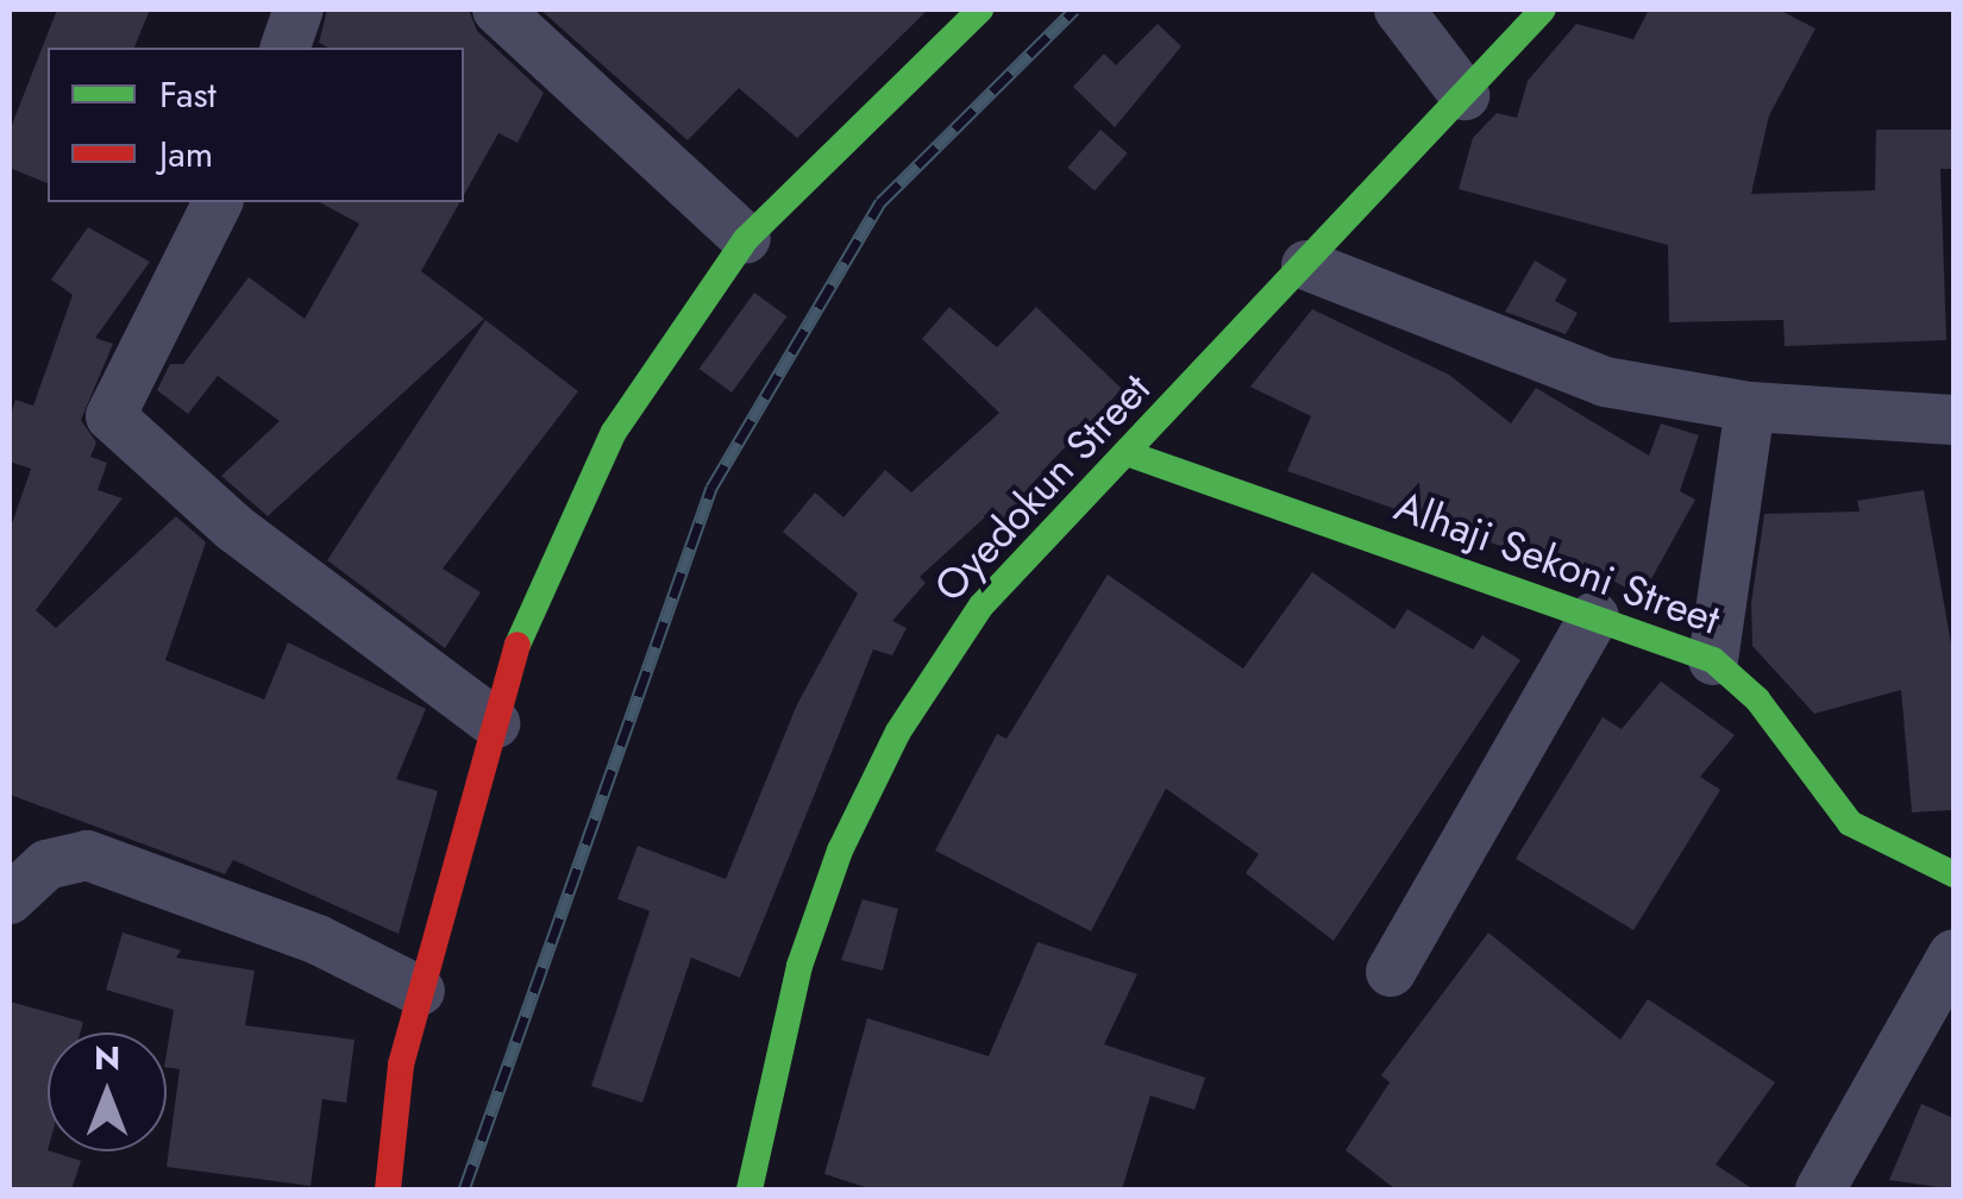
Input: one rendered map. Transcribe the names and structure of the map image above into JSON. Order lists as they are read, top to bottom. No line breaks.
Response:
{"streets":{"street":["Oyedokun Street","Alhaji Sekoni Street"]},"crossings":[["Oyedokun Street","Alhaji Sekoni Street"]],"legend":["Fast","Jam"],"north":"top"}
